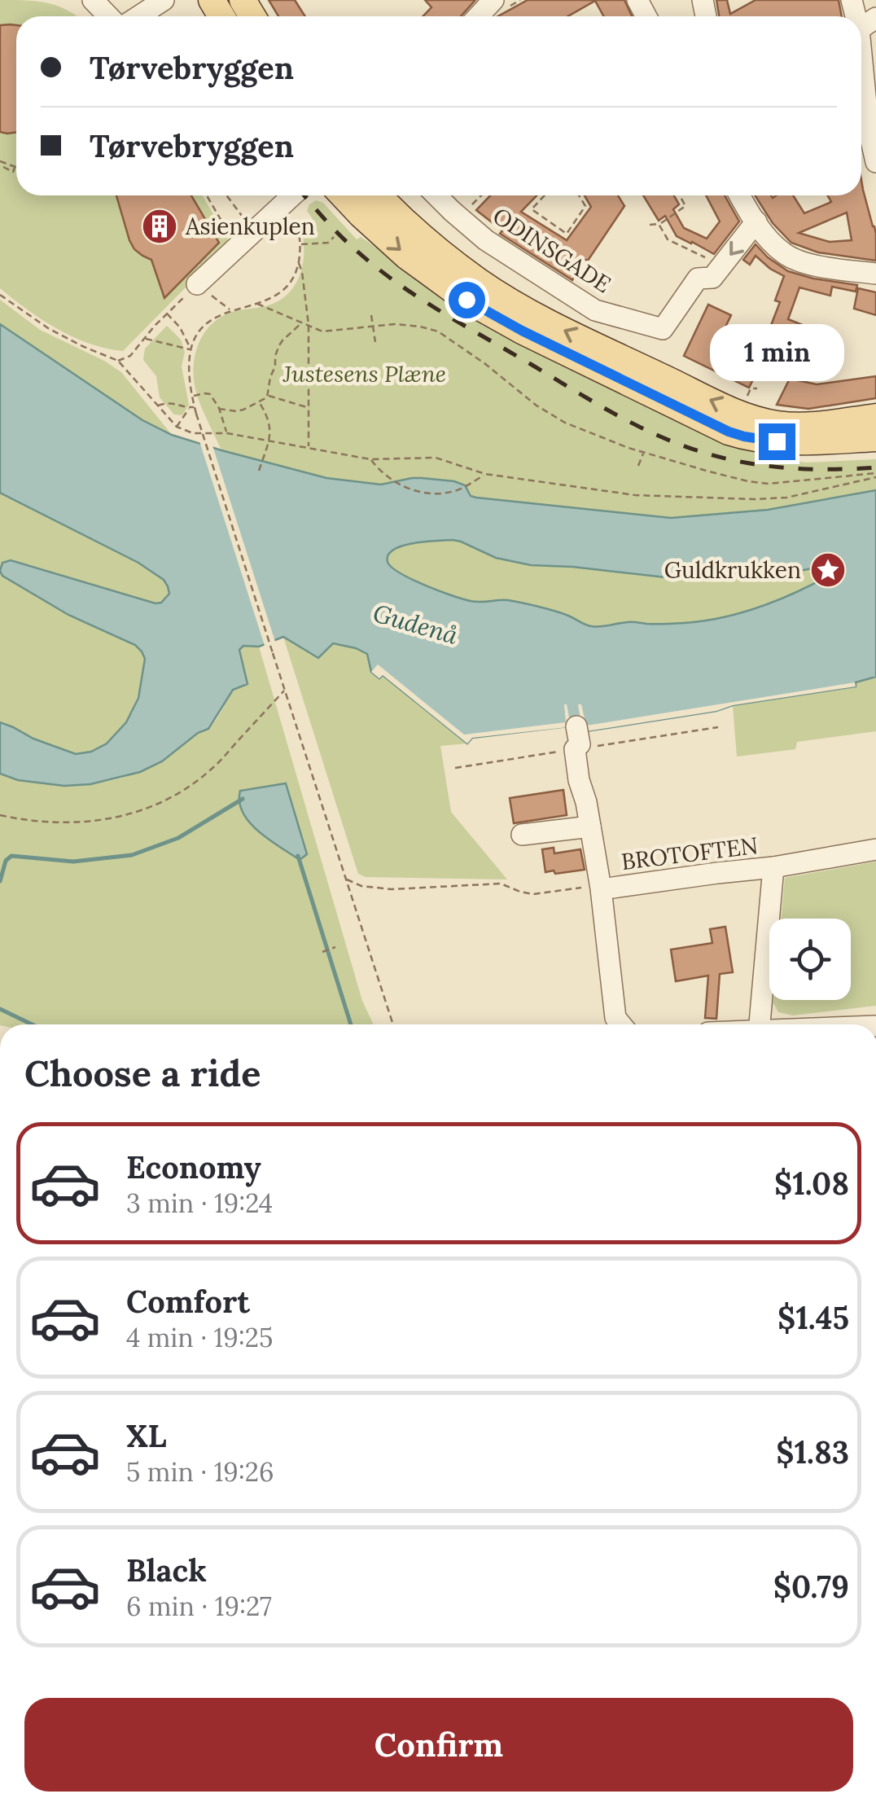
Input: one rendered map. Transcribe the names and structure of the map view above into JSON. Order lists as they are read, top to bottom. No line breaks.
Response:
{"streets":{"street":["ODINSGADE","BROTOFTEN"]},"water":["Gudenå"],"parks":["Justesens Plæne"],"places":{"building":["Asienkuplen"],"place":["Guldkrukken"]},"page":{"banner":["Tørvebryggen","Tørvebryggen"],"bubble":"1 min","heading":"Choose a ride","list":[{"name":"Economy","note":"3 min · 19:24","value":"$1.08"},{"name":"Comfort","note":"4 min · 19:25","value":"$1.45"},{"name":"XL","note":"5 min · 19:26","value":"$1.83"},{"name":"Black","note":"6 min · 19:27","value":"$0.79"}],"buttons":"Confirm"}}
